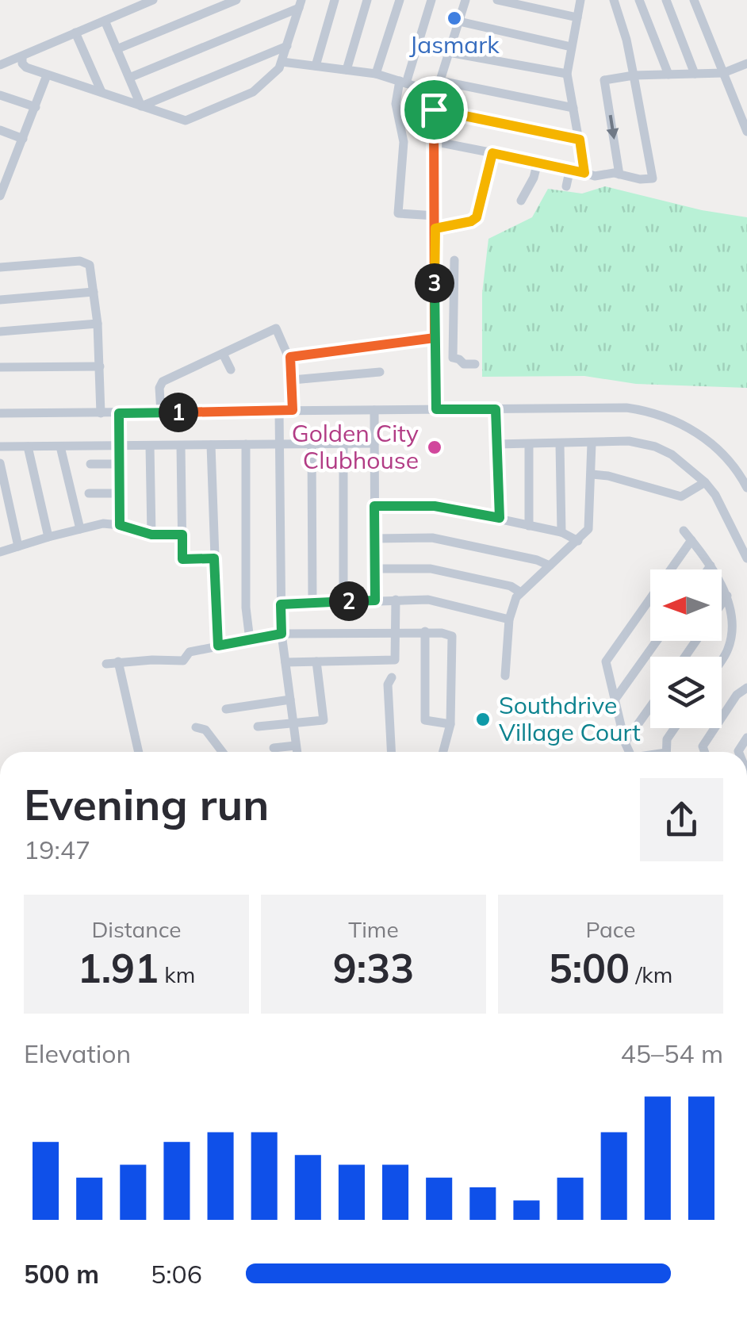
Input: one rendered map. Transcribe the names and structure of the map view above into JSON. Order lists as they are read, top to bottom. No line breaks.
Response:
{"places":["Jasmark","Golden City Clubhouse","Southdrive Village Court"],"north":"left","page":{"pins":["3","1","2"],"heading":["Evening run","19:47"],"stats":[["Distance","1.91 km"],["Time","9:33"],["Pace","5:00 /km"]],"chart":["Elevation","45–54 m"],"list":[{"name":"500 m","note":"5:06"}]}}
